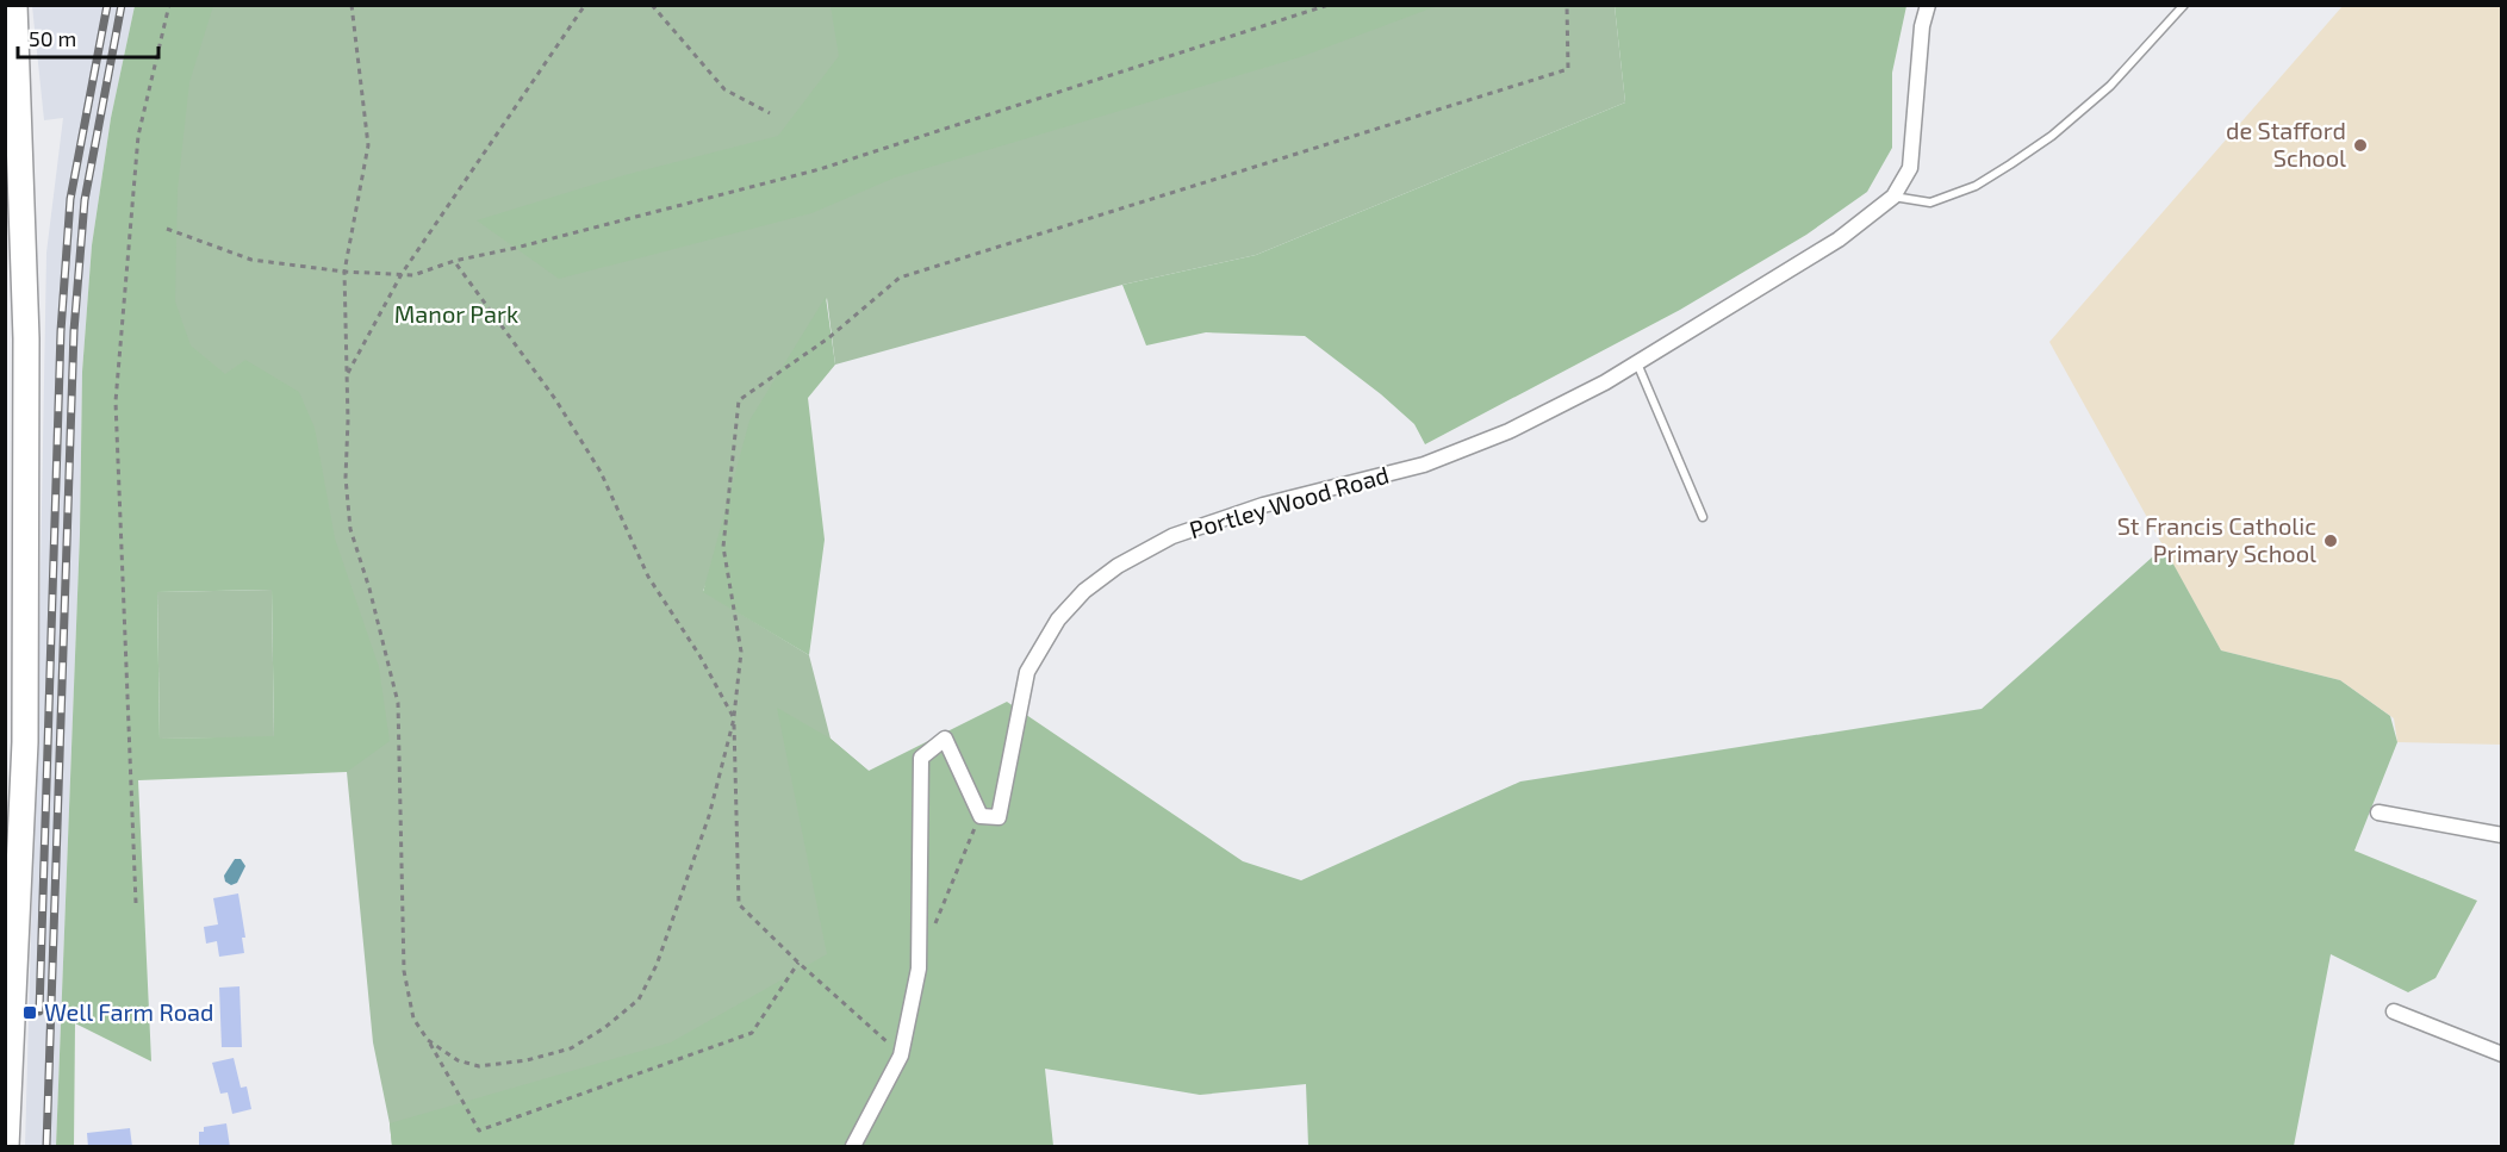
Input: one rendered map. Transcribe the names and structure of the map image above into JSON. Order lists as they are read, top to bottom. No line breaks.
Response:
{"streets":{"street":["Portley Wood Road"]},"parks":["Manor Park"],"places":{"other":["de Stafford School","St Francis Catholic Primary School"],"transit":["Well Farm Road"]},"scale_bar":"50 m"}
